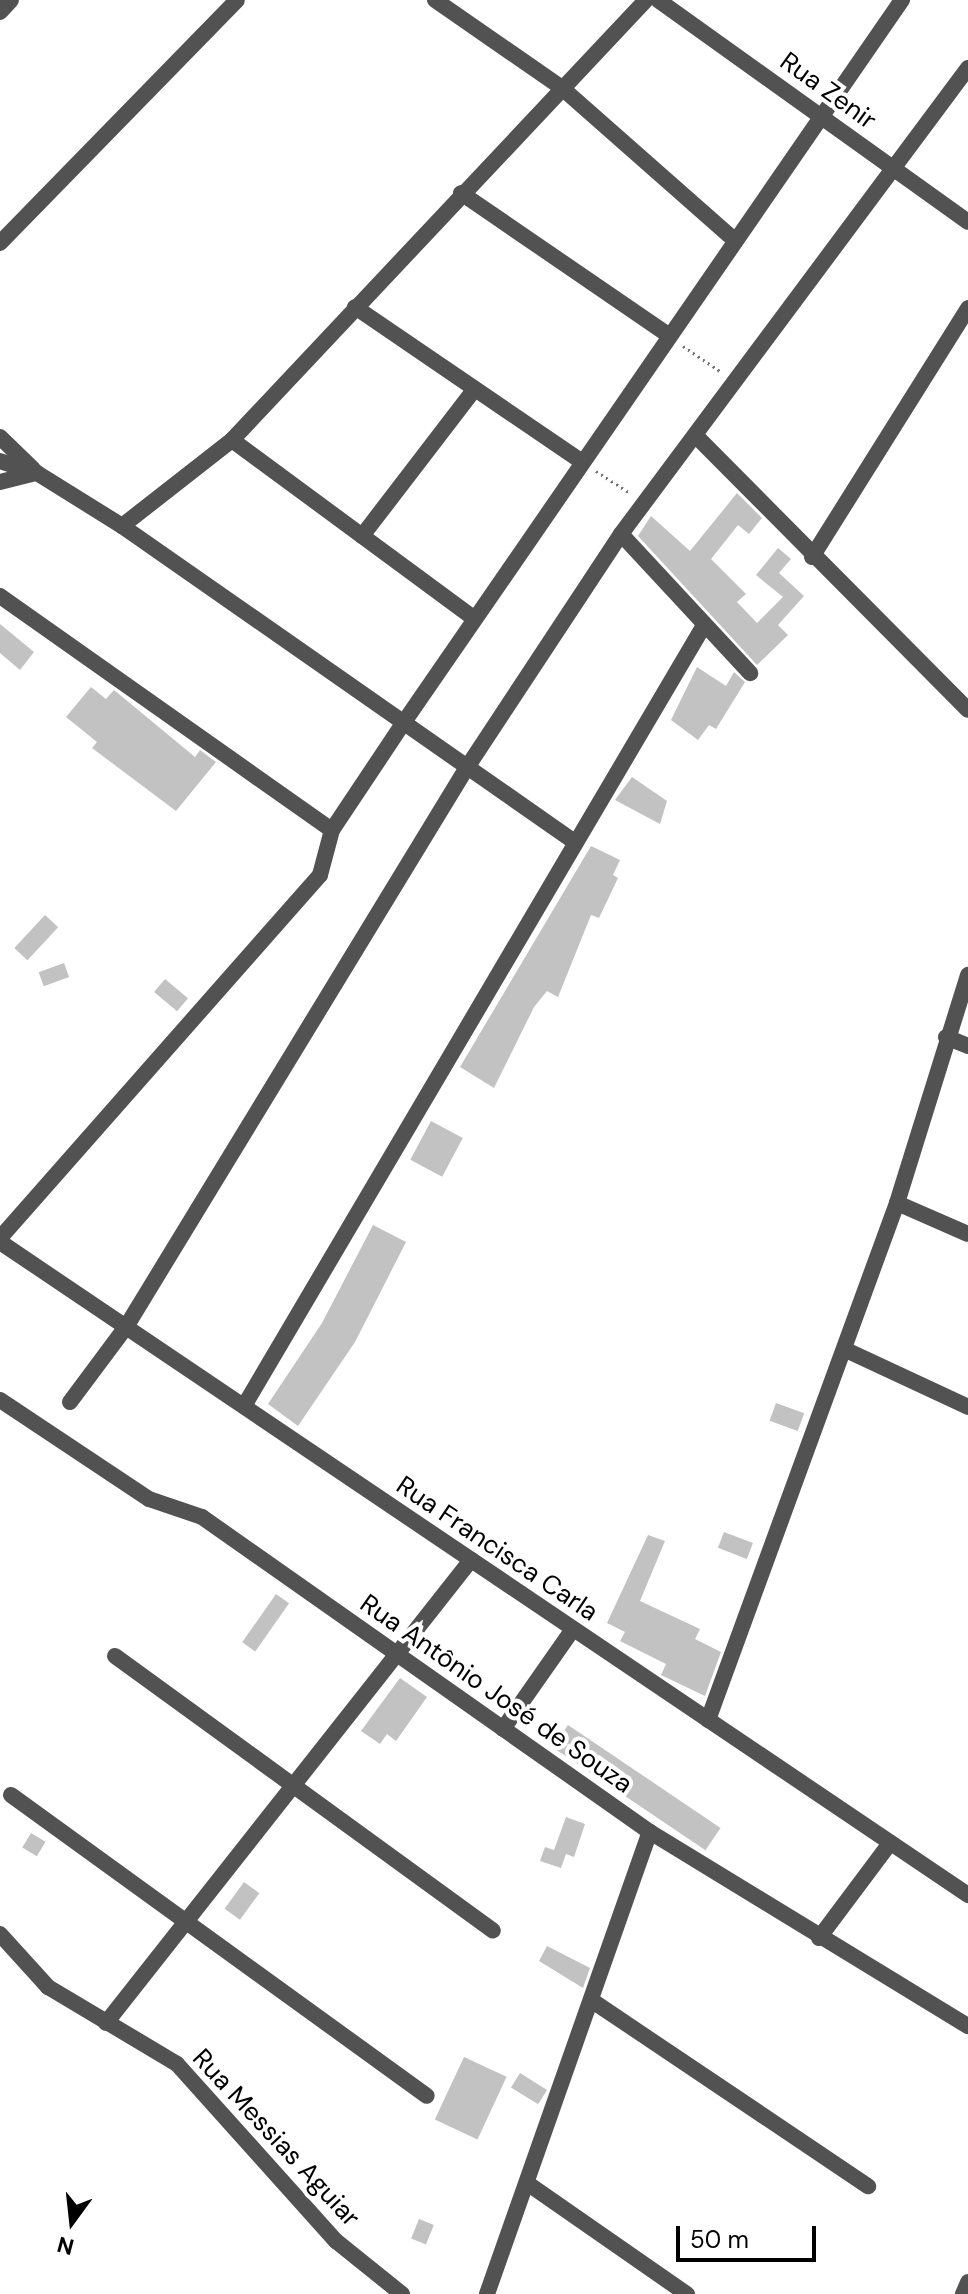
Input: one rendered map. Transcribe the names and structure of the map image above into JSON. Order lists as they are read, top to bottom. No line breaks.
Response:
{"streets":{"street":["Rua Zenir","Rua Francisca Carla","Rua Antônio José de Souza","Rua Messias Aguiar"]},"scale_bar":"50 m","north":"bottom"}
